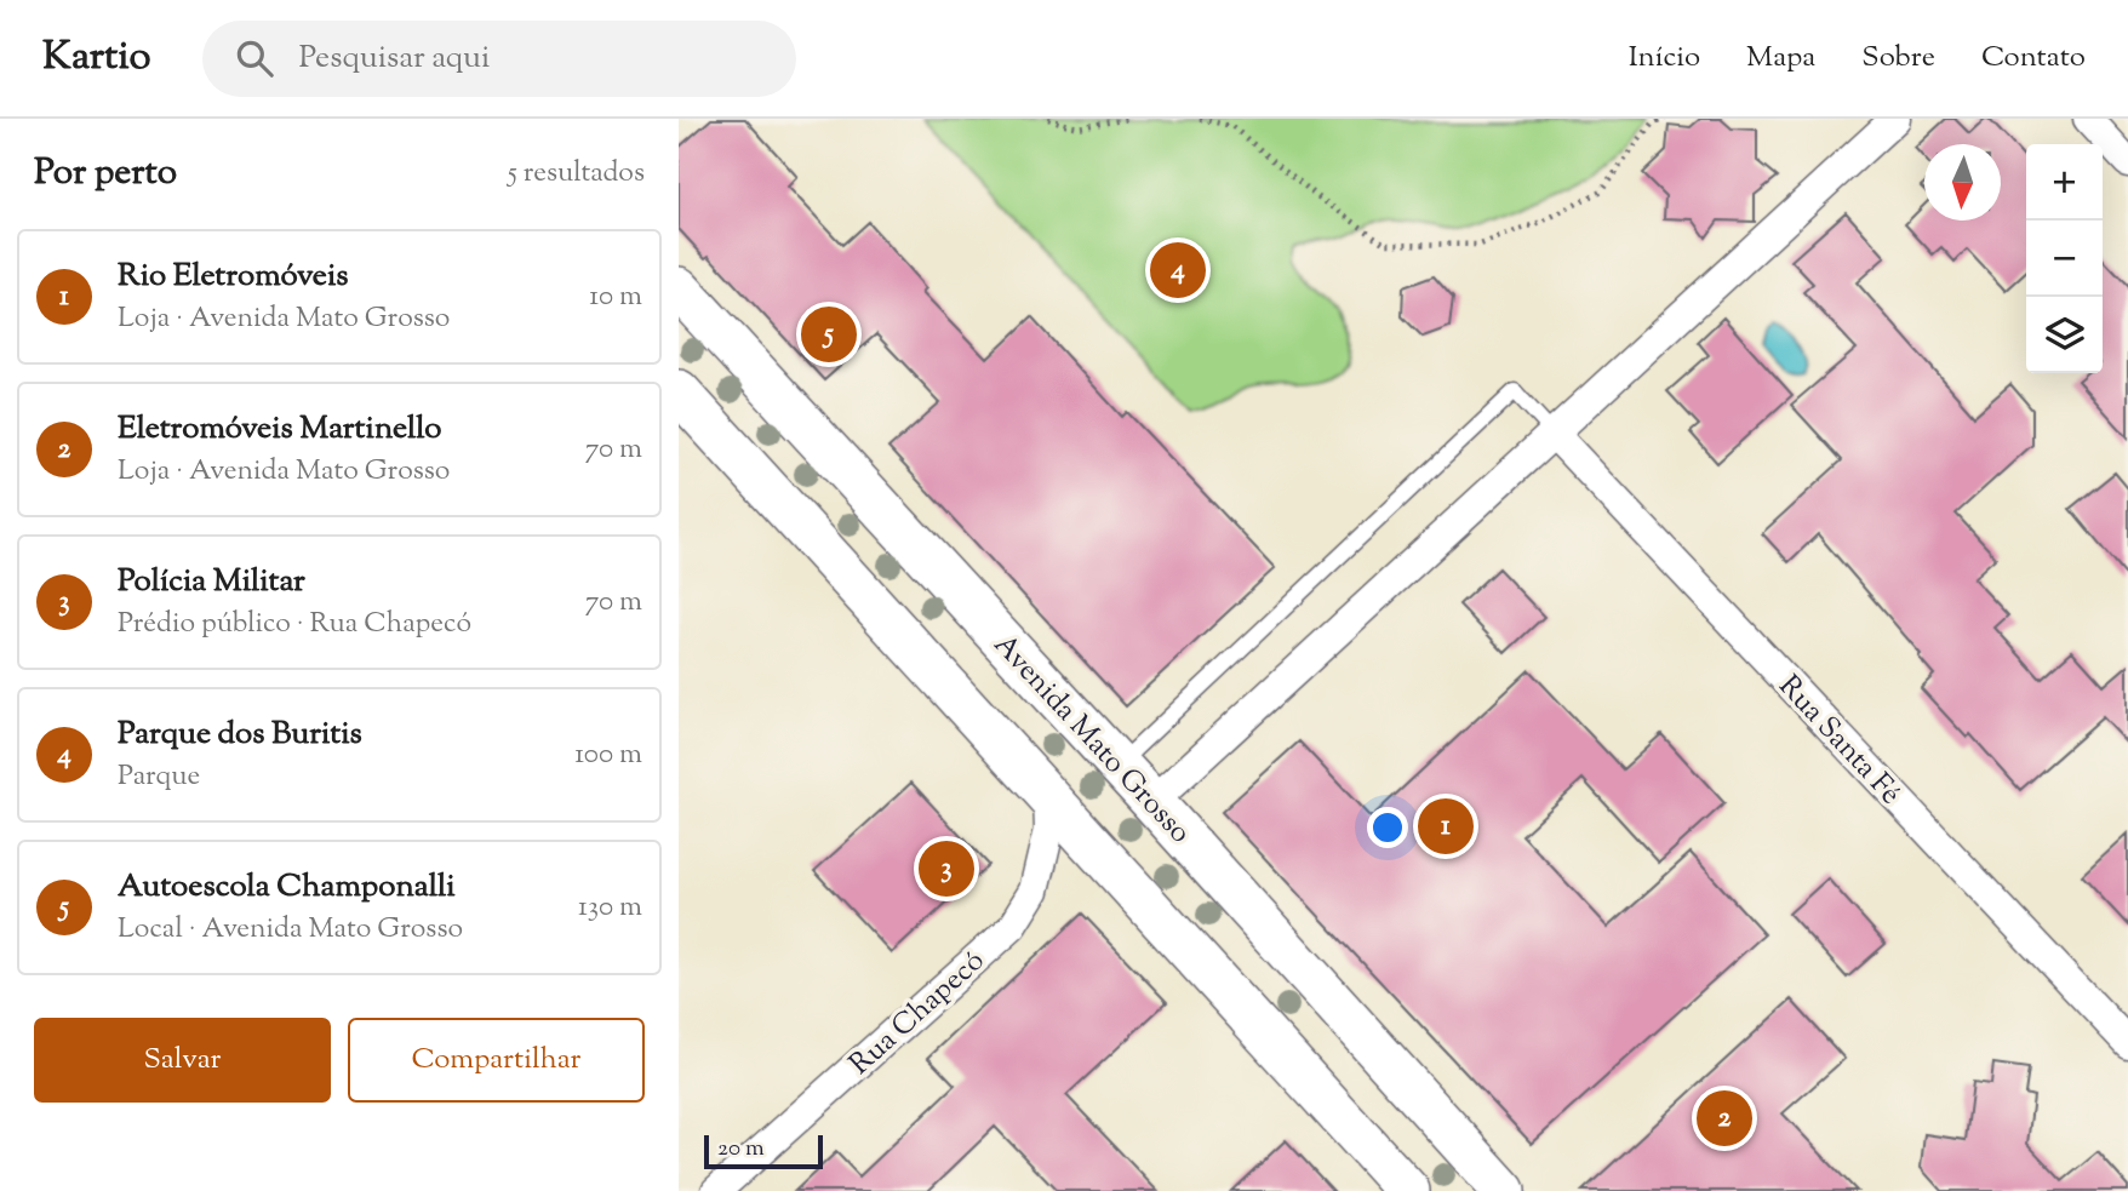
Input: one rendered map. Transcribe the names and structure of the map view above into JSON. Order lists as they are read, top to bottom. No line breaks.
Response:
{"streets":{"main road":["Avenida Mato Grosso"],"street":["Rua Santa Fé","Rua Chapecó"]},"scale_bar":"20 m","north":"bottom","page":{"header":"Kartio","search":"Pesquisar aqui","nav":["Início","Mapa","Sobre","Contato"],"heading":["Por perto","5 resultados"],"map_buttons":["+","−"],"list":[{"mark":"1","name":"Rio Eletromóveis","note":"Loja · Avenida Mato Grosso","value":"10 m"},{"mark":"2","name":"Eletromóveis Martinello","note":"Loja · Avenida Mato Grosso","value":"70 m"},{"mark":"3","name":"Polícia Militar","note":"Prédio público · Rua Chapecó","value":"70 m"},{"mark":"4","name":"Parque dos Buritis","note":"Parque","value":"100 m"},{"mark":"5","name":"Autoescola Champonalli","note":"Local · Avenida Mato Grosso","value":"130 m"}],"pins":["4","5","1","3","2"],"buttons":["Salvar","Compartilhar"],"scale":"20 m"}}
